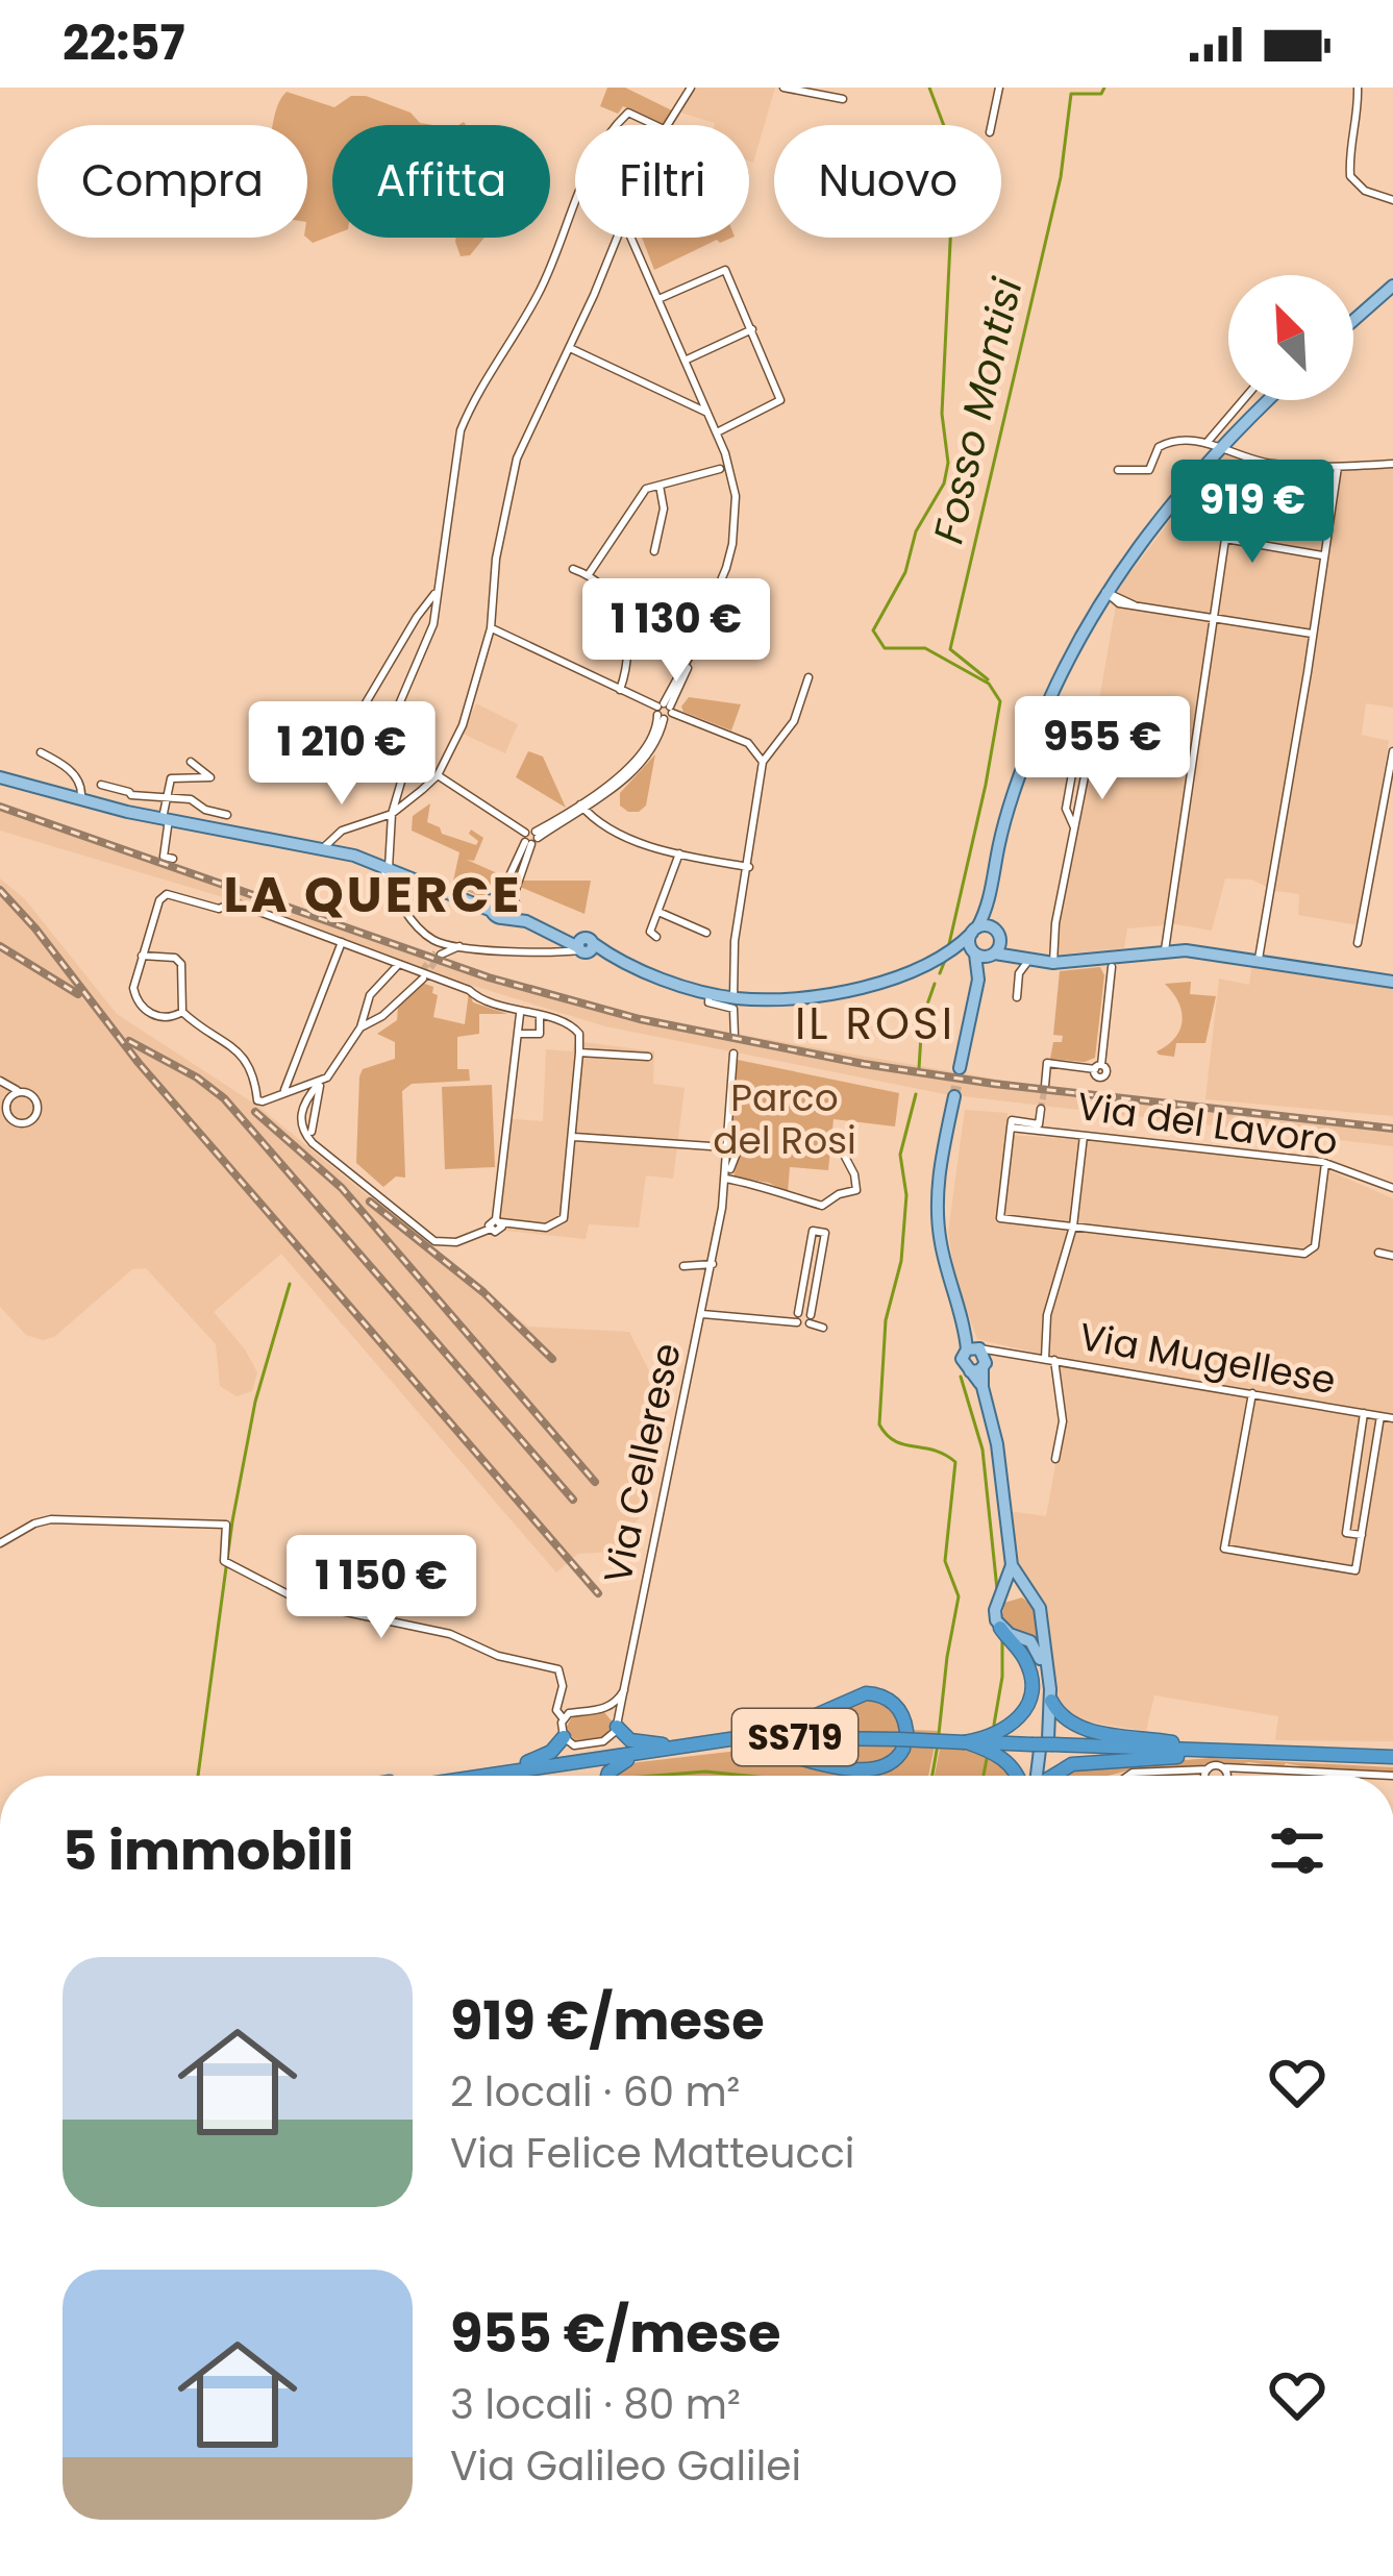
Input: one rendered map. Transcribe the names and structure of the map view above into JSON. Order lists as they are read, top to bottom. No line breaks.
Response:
{"streets":{"highway":["SS719"],"street":["Via del Lavoro","Via Mugellese","Via Cellerese"]},"districts":["LA QUERCE","IL ROSI"],"water":["Fosso Montisi"],"parks":["Parco del Rosi"],"north":"top left","page":{"status":"22:57","chip":["Compra","Affitta","Filtri","Nuovo"],"price":["919 €","1 130 €","955 €","1 210 €","1 150 €"],"heading":"5 immobili","list":[{"name":"919 €/mese","note":"2 locali · 60 m² · Via Felice Matteucci"},{"name":"955 €/mese","note":"3 locali · 80 m² · Via Galileo Galilei"}]}}
